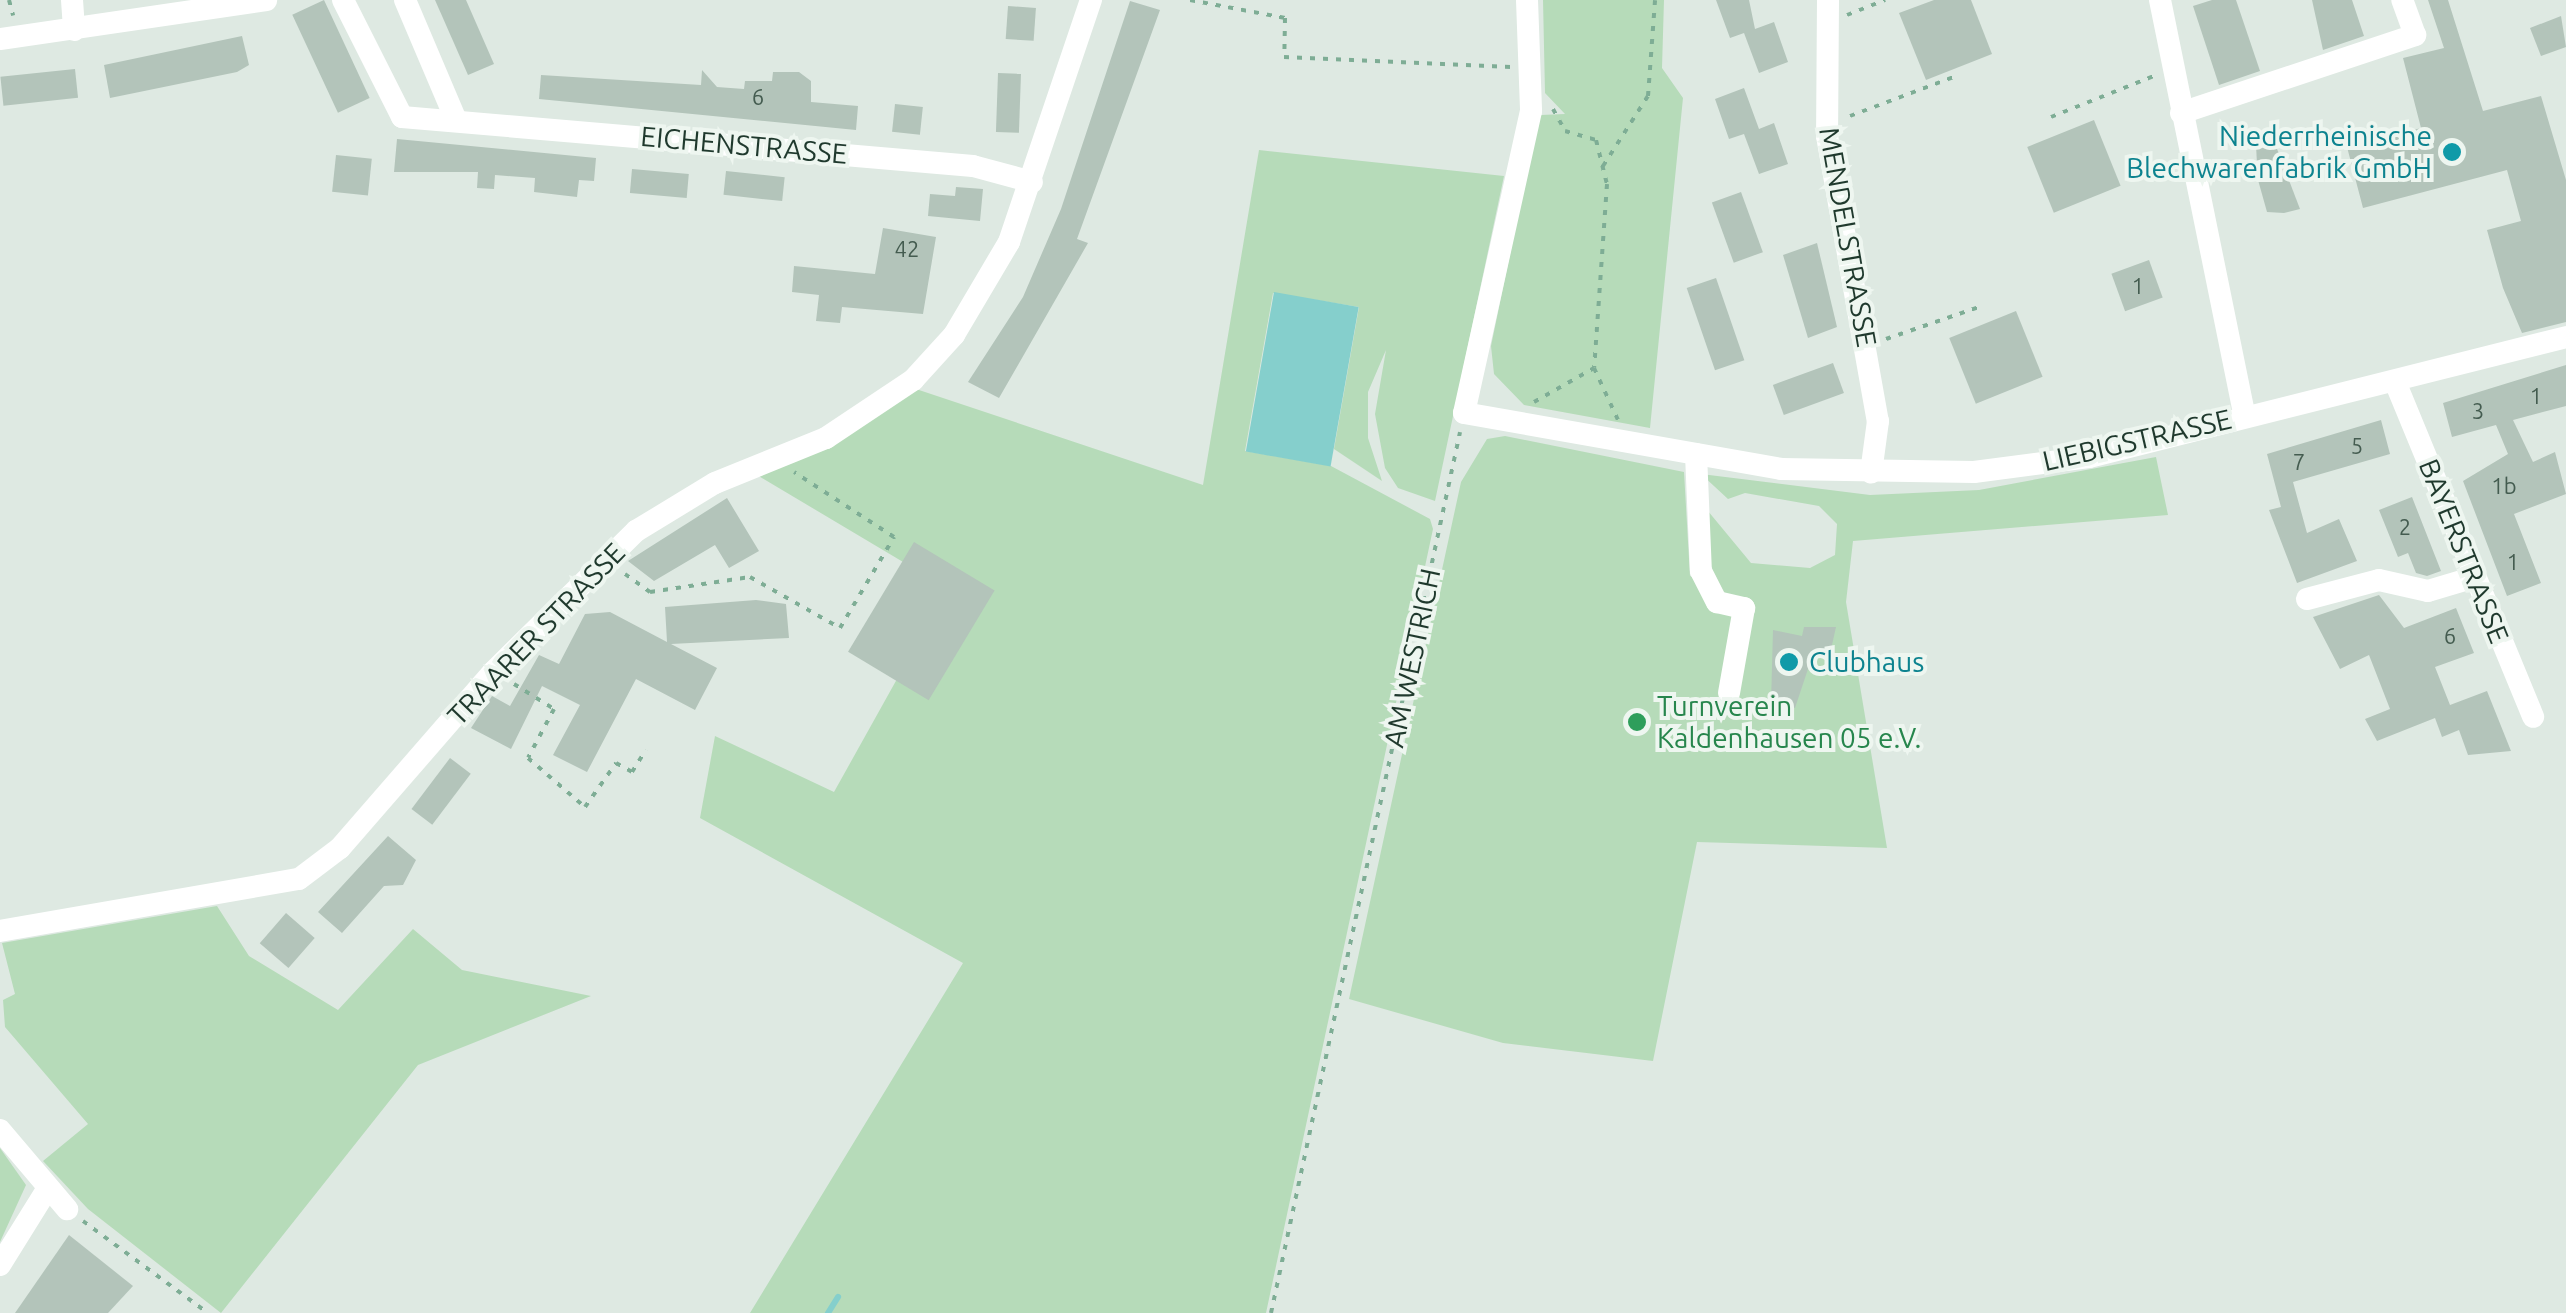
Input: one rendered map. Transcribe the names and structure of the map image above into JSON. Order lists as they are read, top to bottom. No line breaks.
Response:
{"streets":{"street":["EICHENSTRASSE","MENDELSTRASSE","LIEBIGSTRASSE","BAYERSTRASSE","TRAARER STRASSE"],"path":["AM WESTRICH"]},"crossings":[["EICHENSTRASSE","TRAARER STRASSE"],["MENDELSTRASSE","LIEBIGSTRASSE"],["LIEBIGSTRASSE","BAYERSTRASSE"],["LIEBIGSTRASSE","AM WESTRICH"]],"places":["Niederrheinische Blechwarenfabrik GmbH","Clubhaus","Turnverein Kaldenhausen 05 e.V."],"house_numbers":["6","42","1","1","3","5","7","1b","2","1","6"]}
